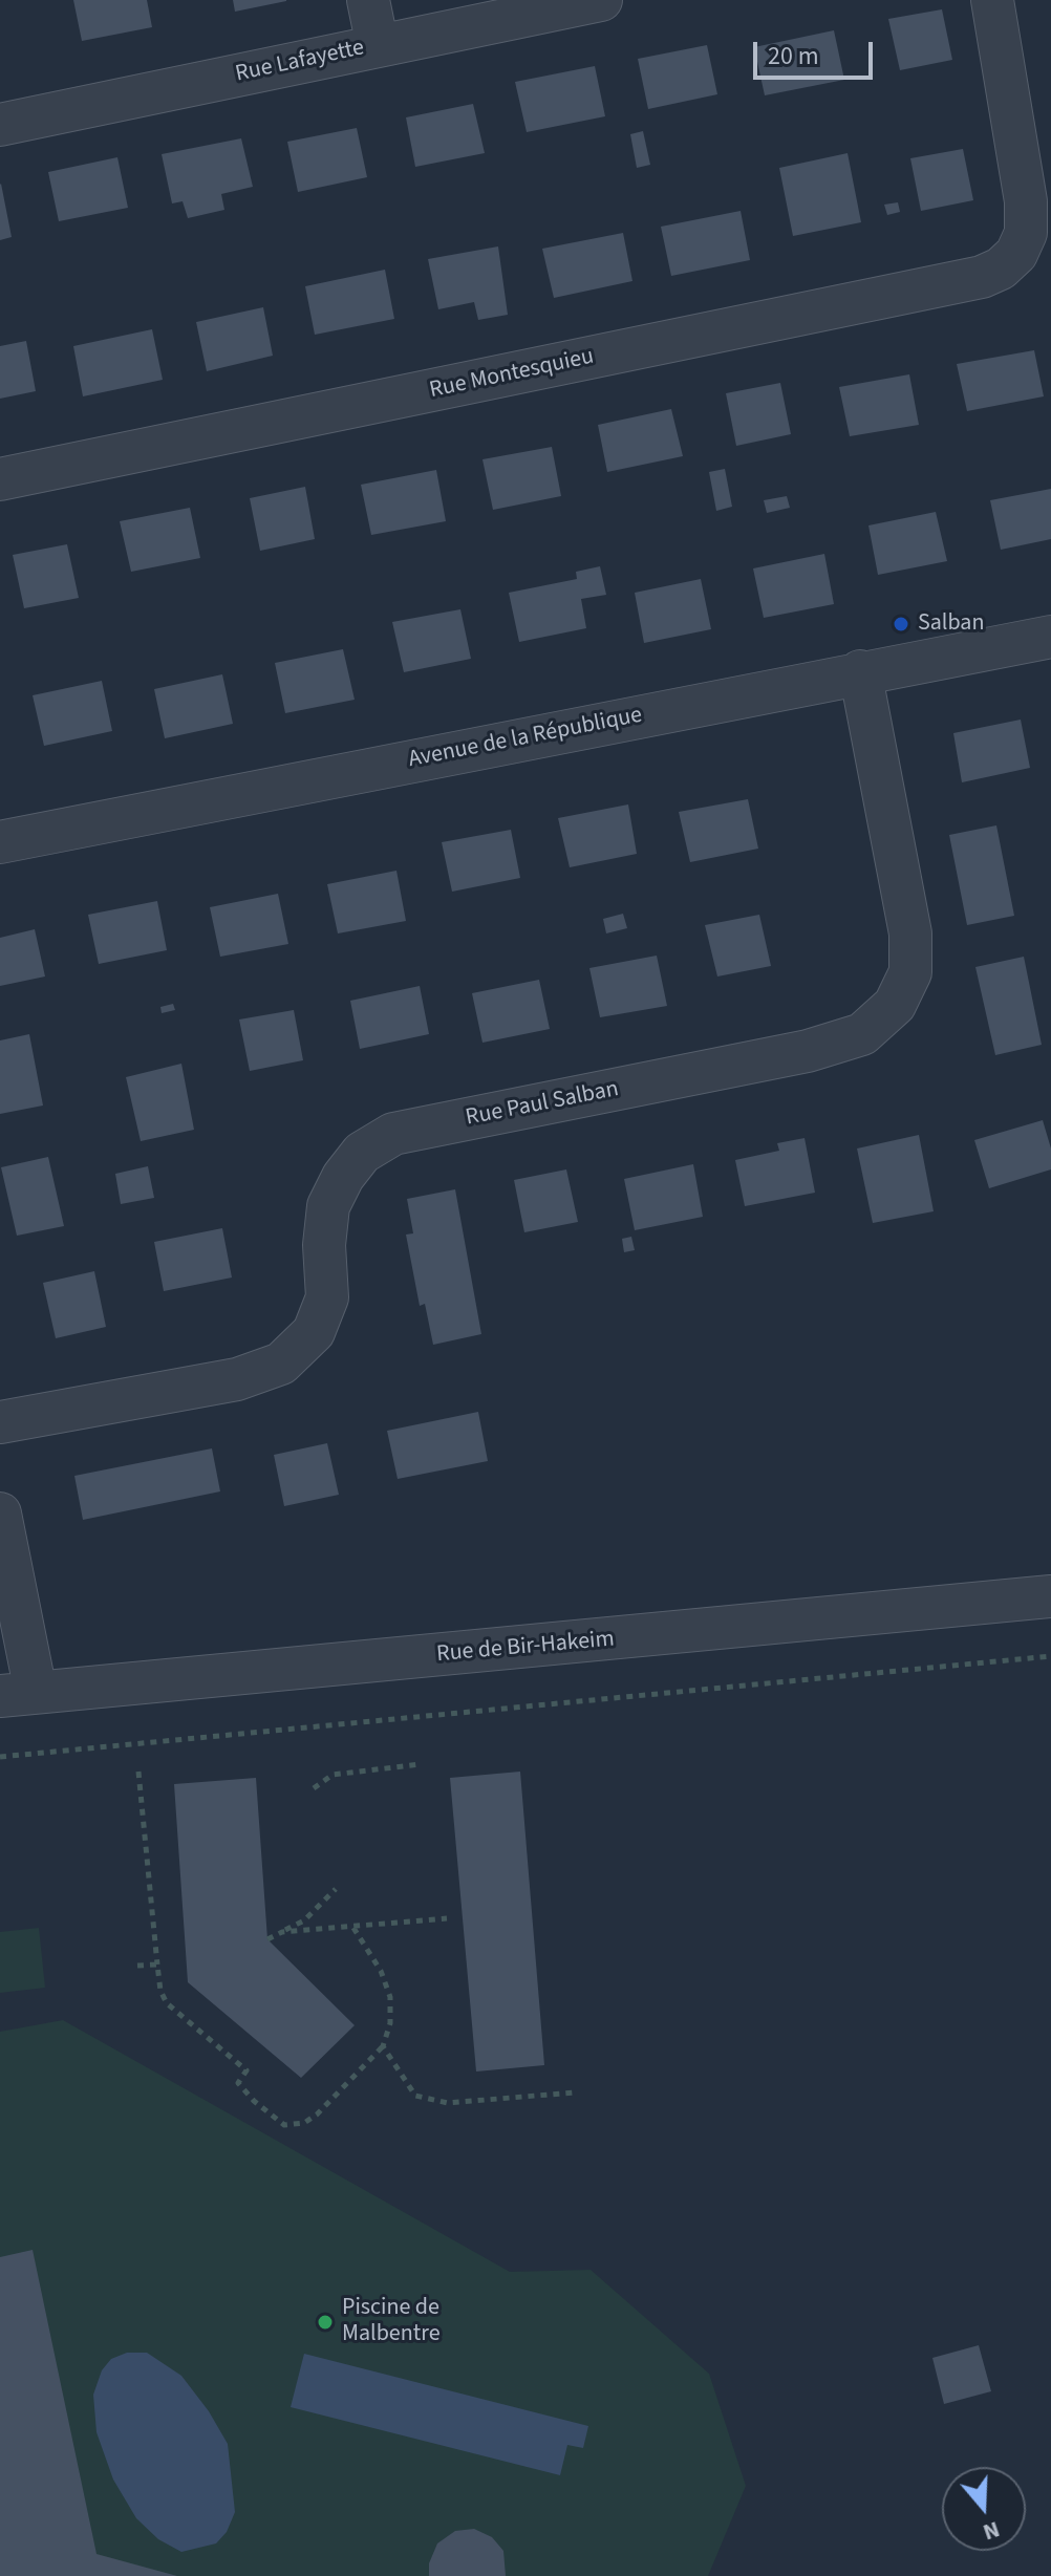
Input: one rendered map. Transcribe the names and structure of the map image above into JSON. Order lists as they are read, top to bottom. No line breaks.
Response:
{"streets":{"street":["Rue Lafayette","Rue Montesquieu","Avenue de la République","Rue Paul Salban","Rue de Bir-Hakeim"]},"crossings":[["Avenue de la République","Rue Paul Salban"]],"places":["Salban","Piscine de Malbentre"],"scale_bar":"20 m","north":"bottom"}
